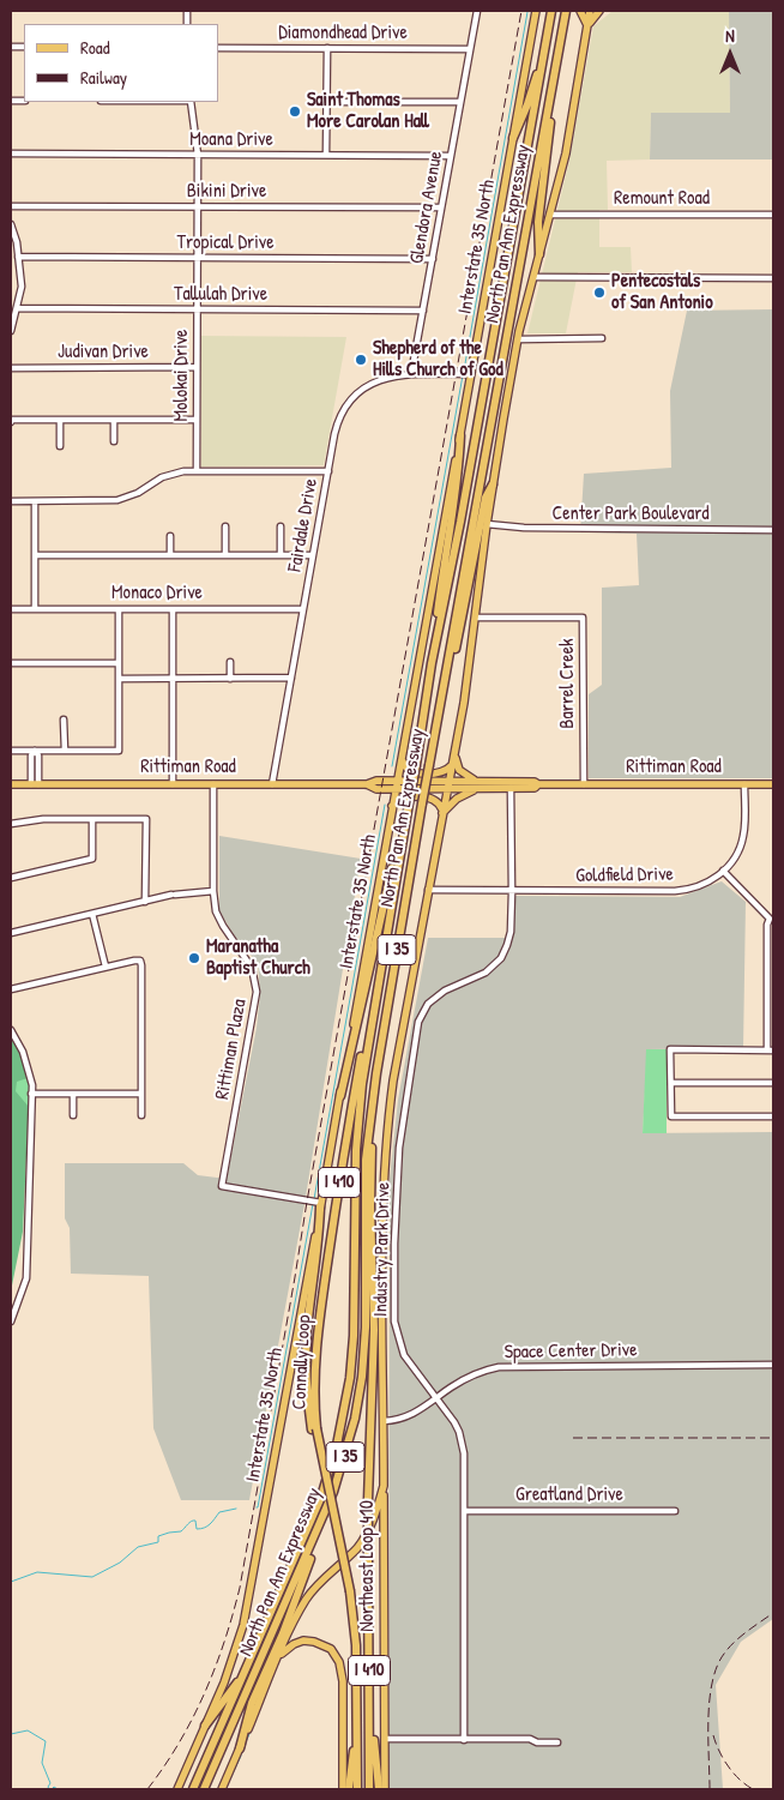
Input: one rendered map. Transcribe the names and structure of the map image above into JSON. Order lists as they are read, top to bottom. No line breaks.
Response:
{"streets":{"highway":["North Pan Am Expressway","I 35","I 410","Connally Loop"],"main road":["Interstate 35 North","Rittiman Road","Northeast Loop 410"],"street":["Diamondhead Drive","Moana Drive","Bikini Drive","Remount Road","Glendora Avenue","Tropical Drive","Tallulah Drive","Judivan Drive","Molokai Drive","Center Park Boulevard","Fairdale Drive","Monaco Drive","Barrel Creek","Goldfield Drive","Rittiman Plaza","Industry Park Drive","Space Center Drive","Greatland Drive"]},"crossings":[["Diamondhead Drive","Glendora Avenue"],["Moana Drive","Glendora Avenue"],["Moana Drive","Molokai Drive"],["Bikini Drive","Glendora Avenue"],["Bikini Drive","Molokai Drive"],["Glendora Avenue","Tropical Drive"],["Glendora Avenue","Tallulah Drive"],["Glendora Avenue","Fairdale Drive"],["North Pan Am Expressway","I 410"],["North Pan Am Expressway","Connally Loop"],["Tropical Drive","Molokai Drive"],["Interstate 35 North","Fairdale Drive"],["Interstate 35 North","Rittiman Road"],["Interstate 35 North","Rittiman Plaza"],["Tallulah Drive","Molokai Drive"],["Judivan Drive","Molokai Drive"],["Fairdale Drive","Monaco Drive"],["Fairdale Drive","Rittiman Road"],["Barrel Creek","Rittiman Road"],["Rittiman Road","Goldfield Drive"],["Rittiman Road","Rittiman Plaza"],["Rittiman Road","Industry Park Drive"],["Goldfield Drive","Industry Park Drive"],["Industry Park Drive","Space Center Drive"],["Industry Park Drive","Greatland Drive"]],"places":["Saint Thomas More Carolan Hall","Pentecostals of San Antonio","Shepherd of the Hills Church of God","Maranatha Baptist Church"],"legend":["Road","Railway"],"north":"top"}
